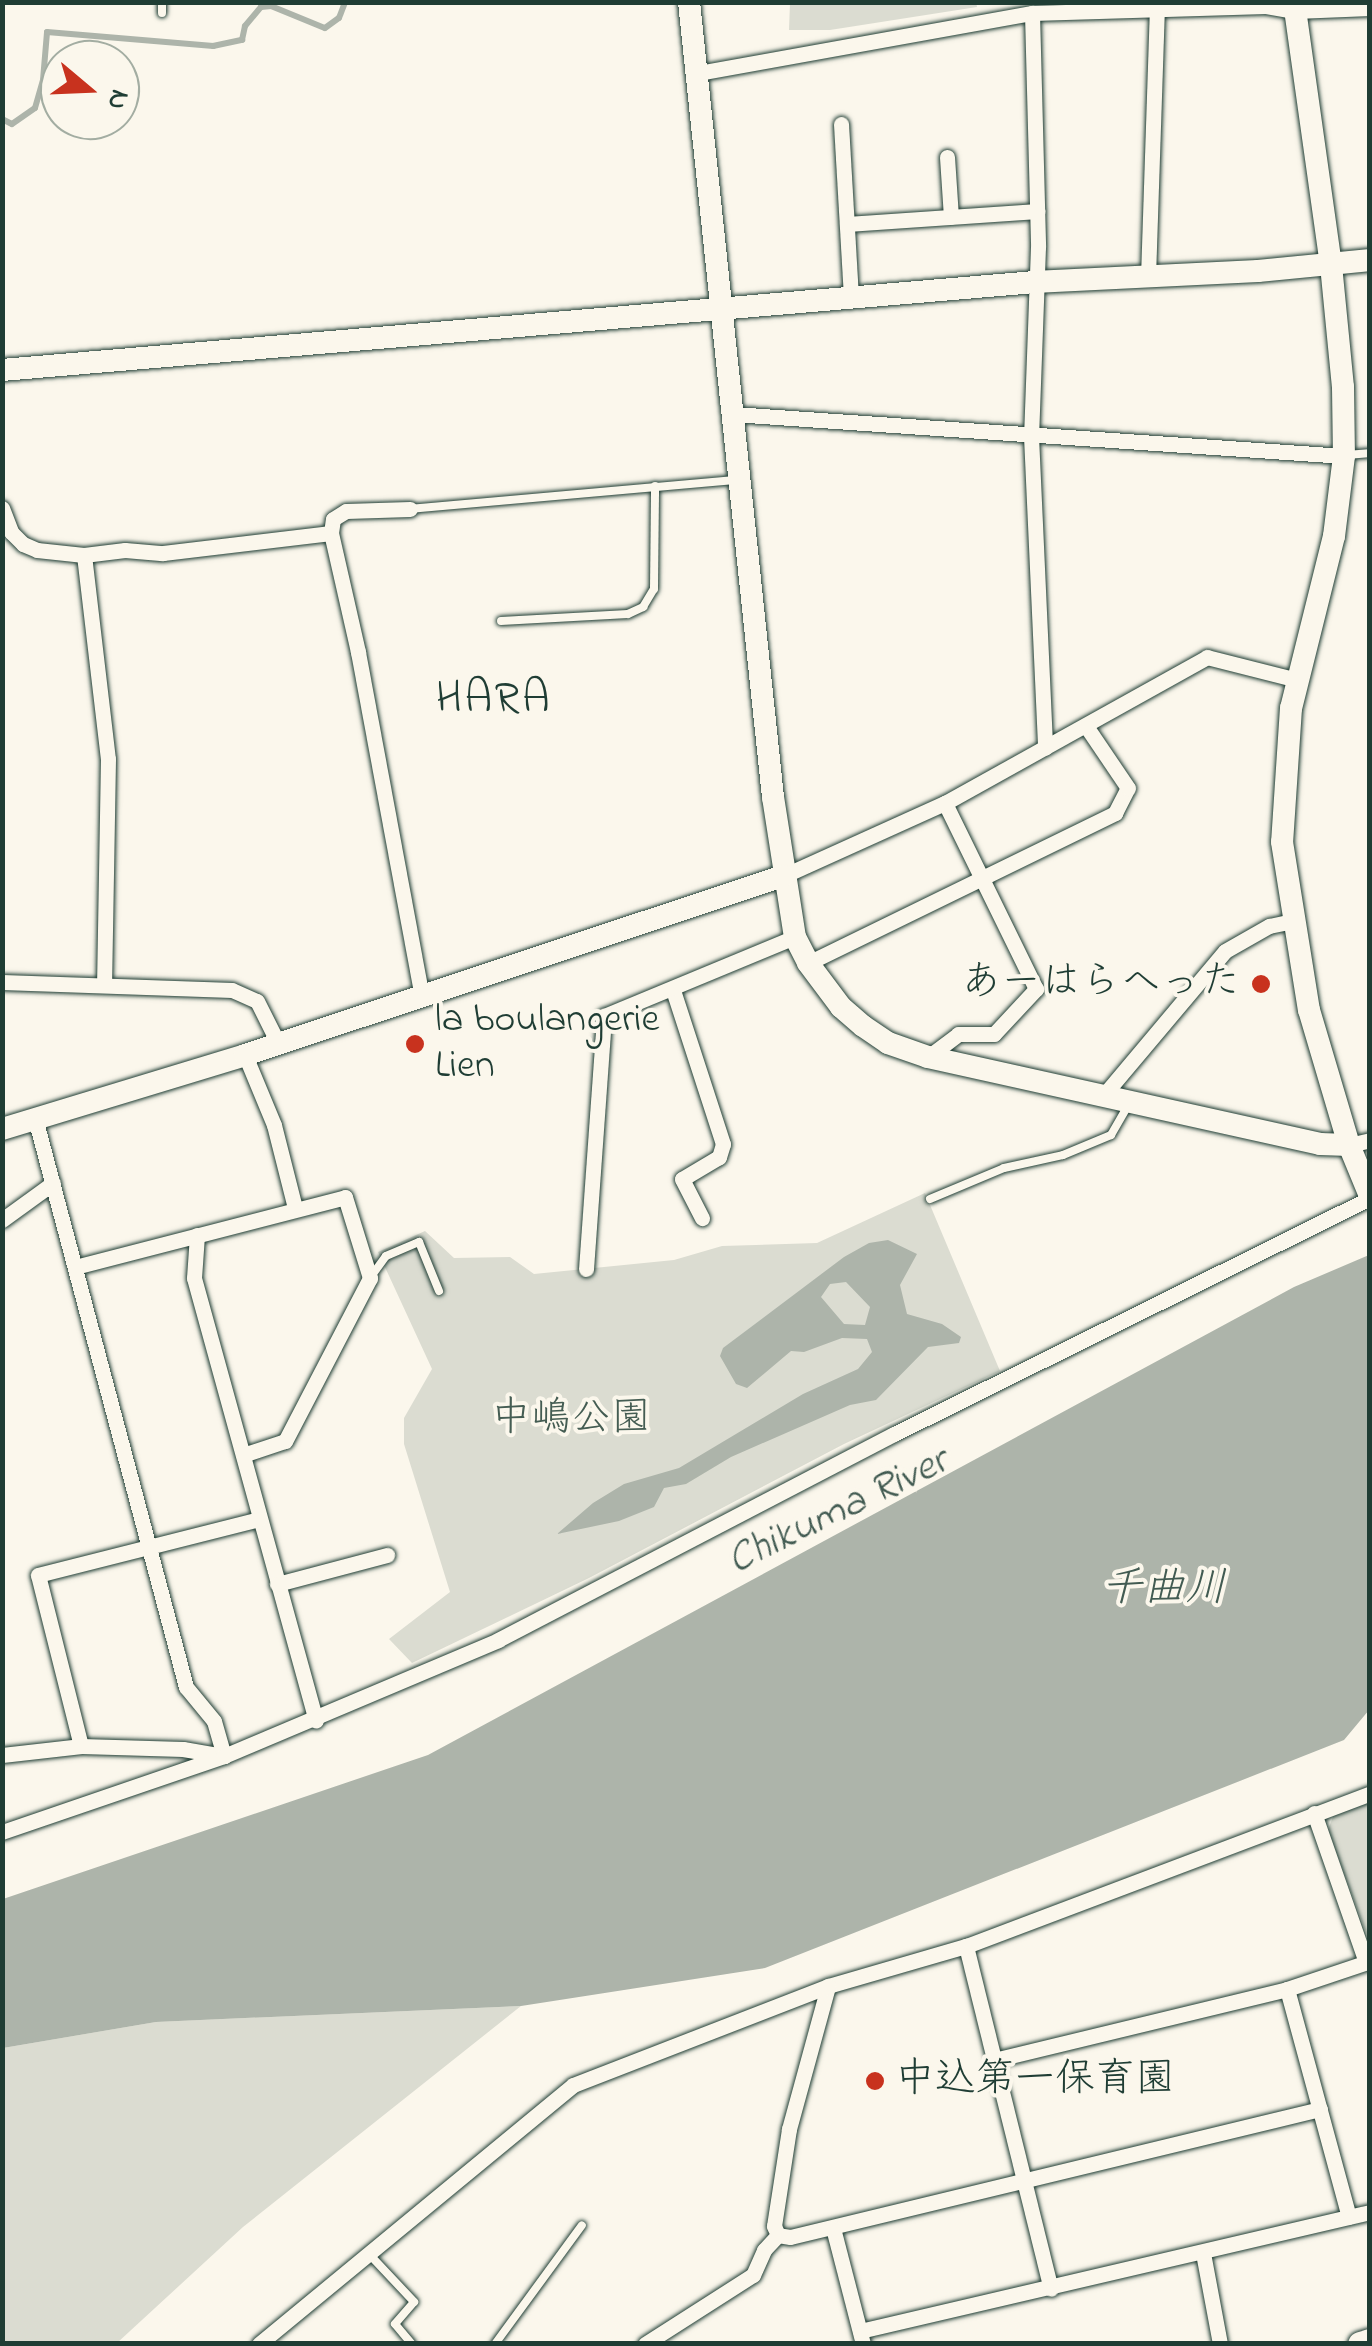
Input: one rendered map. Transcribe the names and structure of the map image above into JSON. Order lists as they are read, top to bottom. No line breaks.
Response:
{"districts":["HARA"],"water":["Chikuma River","千曲川"],"parks":["中嶋公園"],"places":["あーはらへった","la boulangerie Lien","中込第一保育園"],"north":"right"}
